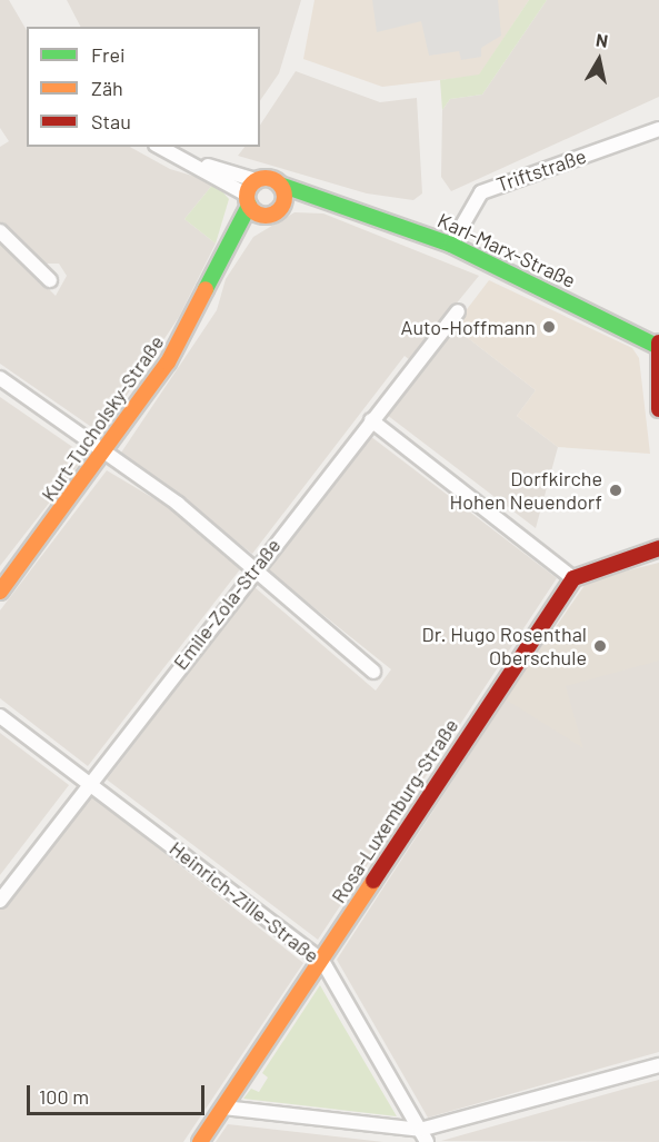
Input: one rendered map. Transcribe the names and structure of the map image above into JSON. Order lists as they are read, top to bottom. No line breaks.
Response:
{"streets":{"main road":["Karl-Marx-Straße","Kurt-Tucholsky-Straße","Rosa-Luxemburg-Straße"],"street":["Triftstraße","Emile-Zola-Straße","Heinrich-Zille-Straße"]},"crossings":[["Triftstraße","Karl-Marx-Straße"],["Karl-Marx-Straße","Kurt-Tucholsky-Straße"],["Emile-Zola-Straße","Heinrich-Zille-Straße"],["Rosa-Luxemburg-Straße","Heinrich-Zille-Straße"]],"places":["Auto-Hoffmann","Dorfkirche Hohen Neuendorf","Dr. Hugo Rosenthal Oberschule"],"legend":["Frei","Zäh","Stau"],"scale_bar":"100 m","north":"top"}
